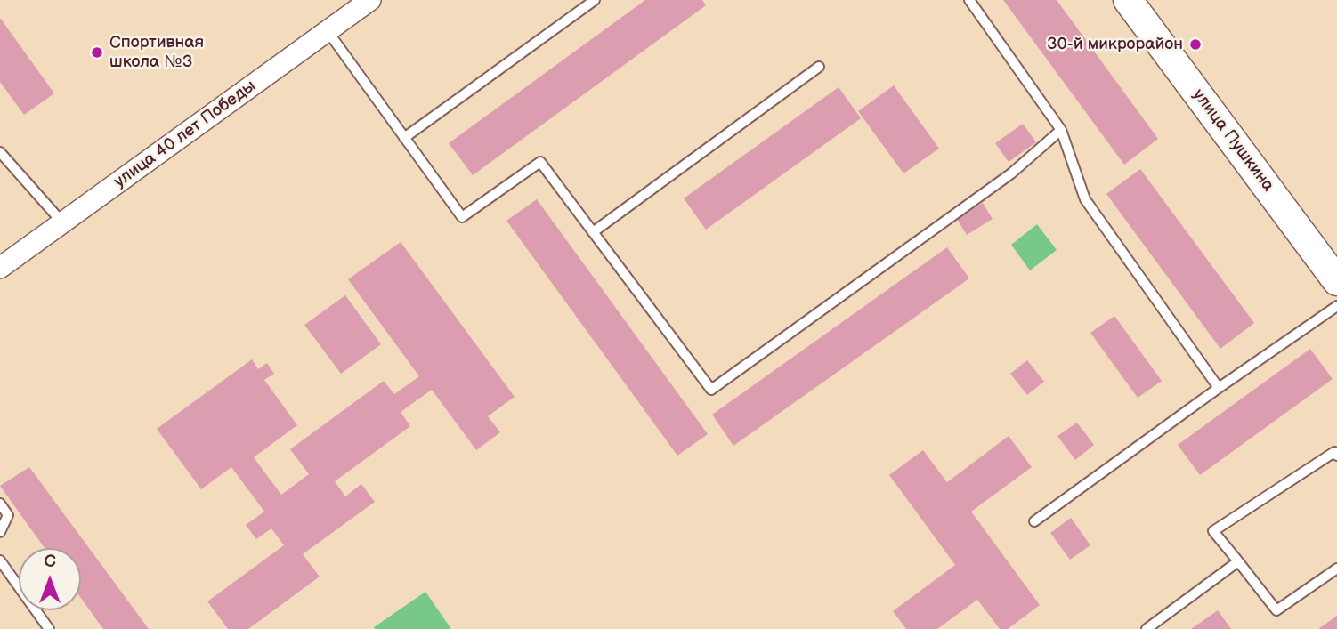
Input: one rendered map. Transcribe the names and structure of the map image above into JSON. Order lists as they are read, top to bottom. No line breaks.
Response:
{"streets":{"street":["улица 40 лет Победы","улица Пушкина"]},"places":["30-й микрорайон","Спортивная школа №3"],"north":"top"}
